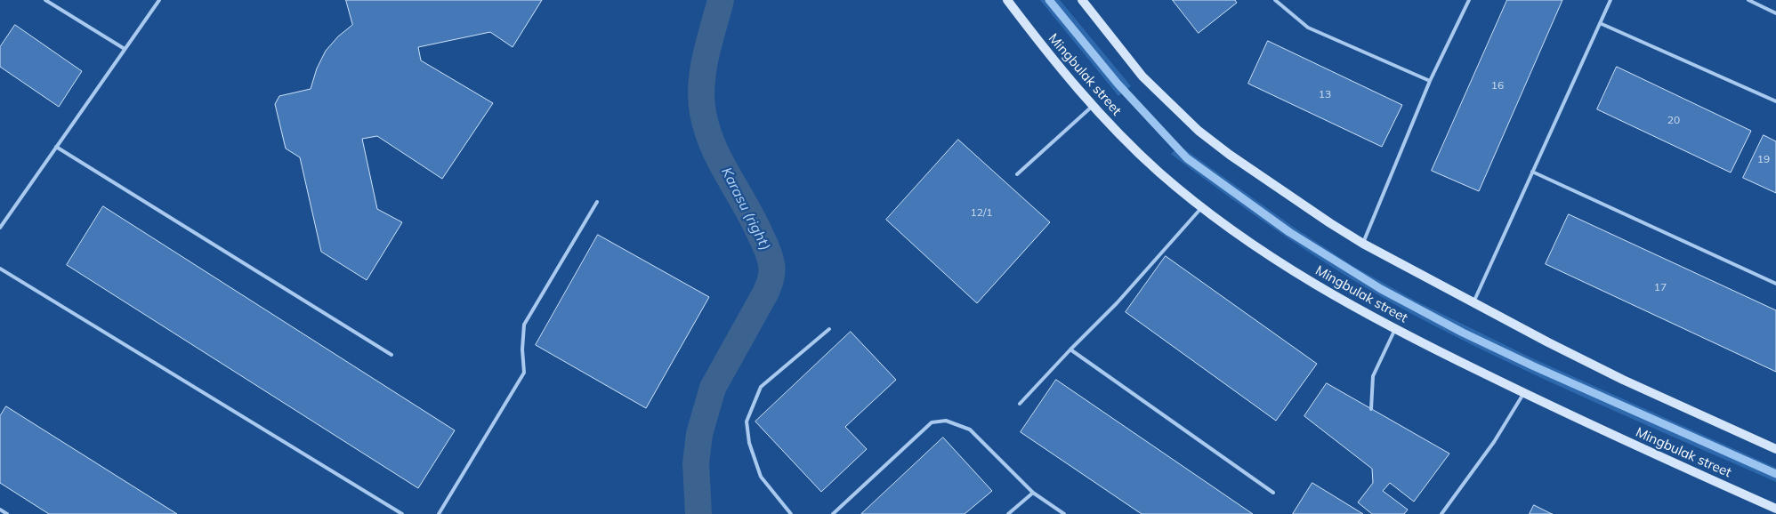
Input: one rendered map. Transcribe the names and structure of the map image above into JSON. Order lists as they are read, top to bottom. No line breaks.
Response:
{"streets":{"main road":["Mingbulak street"]},"water":["Karasu (right)"],"house_numbers":["16","13","20","19","12/1","17"]}
